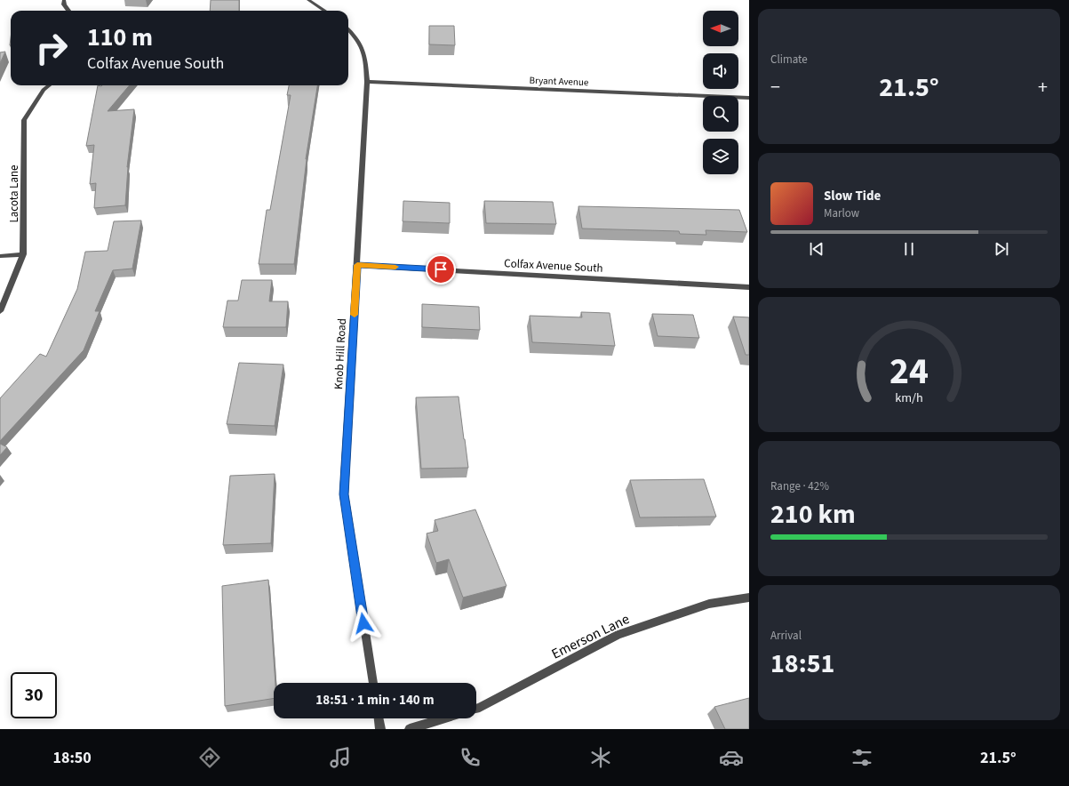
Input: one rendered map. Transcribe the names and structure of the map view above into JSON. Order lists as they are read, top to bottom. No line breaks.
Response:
{"streets":{"street":["Bryant Avenue","Lacota Lane","Colfax Avenue South","Knob Hill Road","Emerson Lane"]},"crossings":[["Bryant Avenue","Knob Hill Road"],["Colfax Avenue South","Knob Hill Road"]],"north":"left","page":{"tile":["Climate",["Range · 42%","210 km"],["Arrival","18:51"]],"turn":["110 m","Colfax Avenue South"],"heat":["−","21.5°","+"],"song":["Slow Tide","Marlow"],"limit":"30","trip":"18:51 · 1 min · 140 m","tabs":["18:50","21.5°"],"gauge":["24","km/h"]}}
